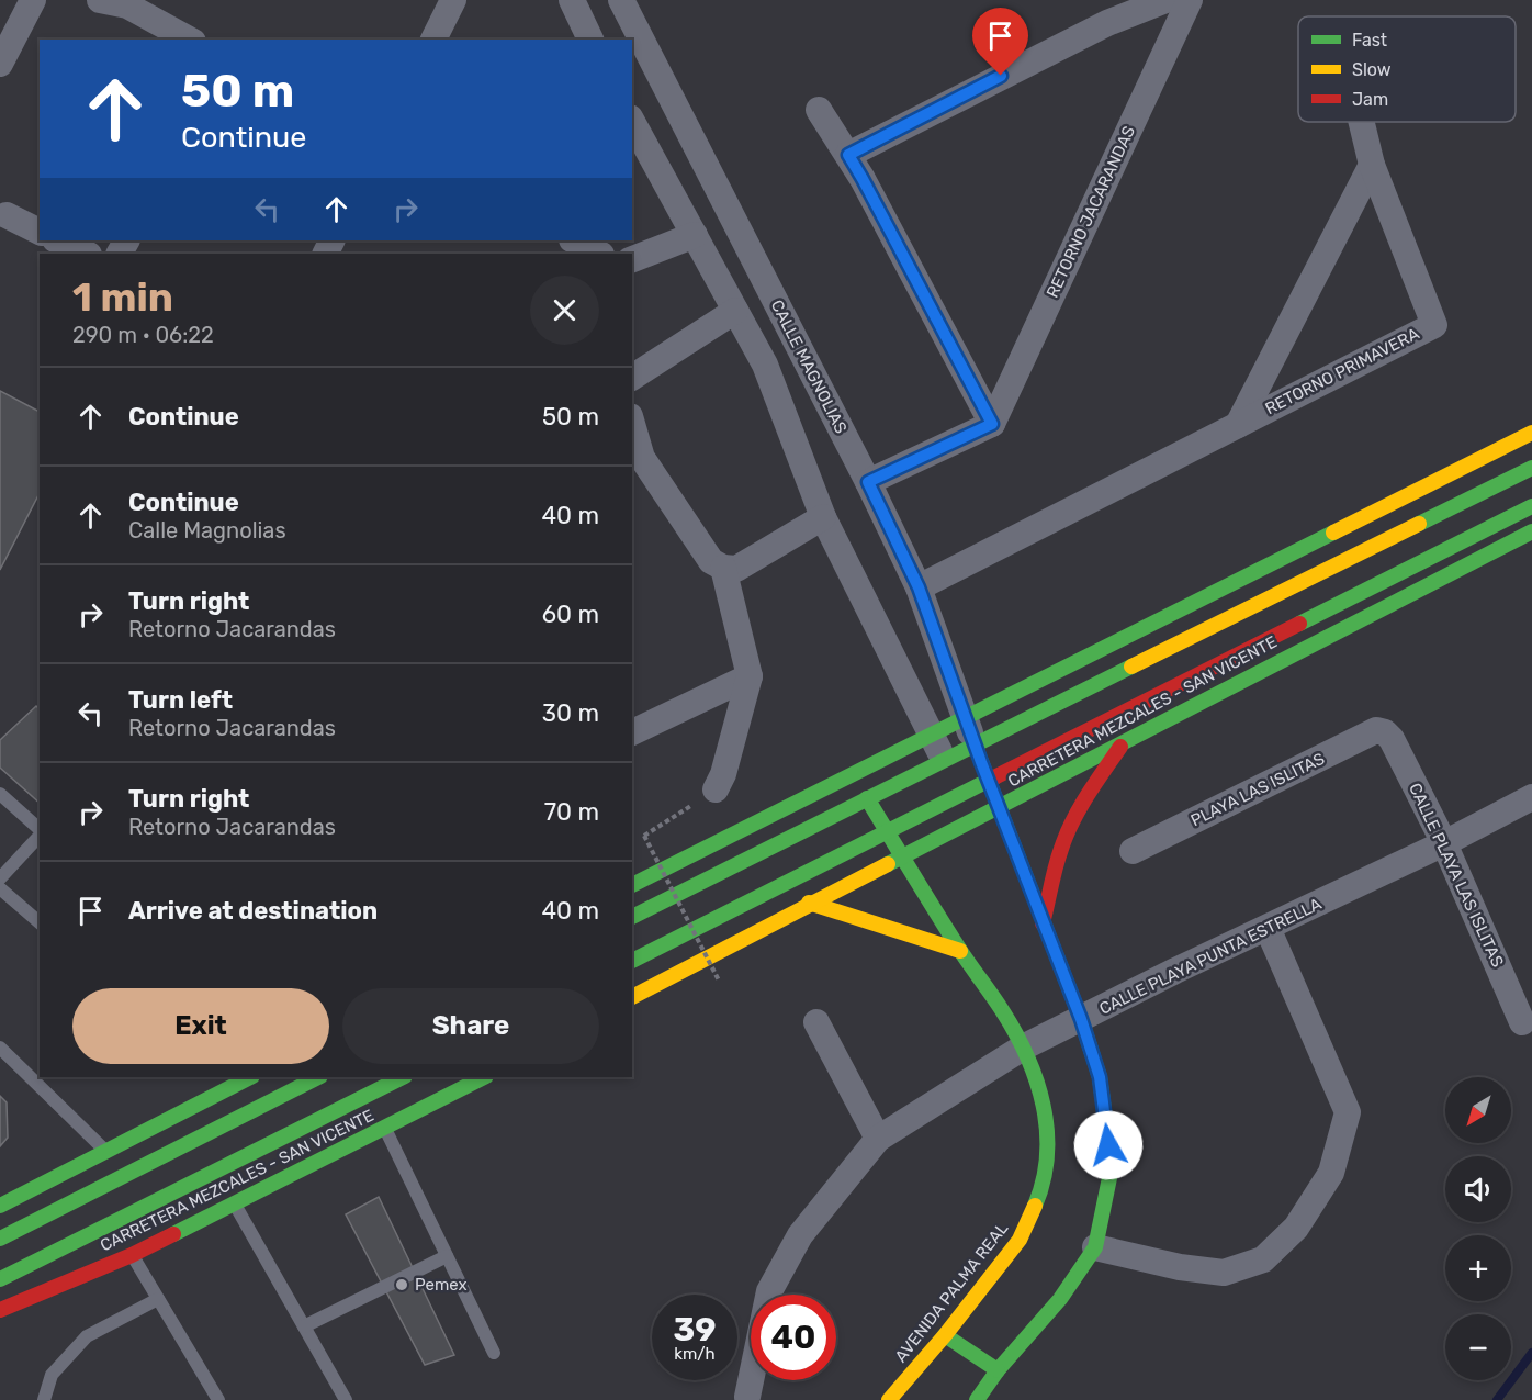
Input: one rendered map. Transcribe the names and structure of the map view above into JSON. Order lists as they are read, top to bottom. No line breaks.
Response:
{"streets":{"main road":["CARRETERA MEZCALES - SAN VICENTE","AVENIDA PALMA REAL"],"street":["RETORNO JACARANDAS","CALLE MAGNOLIAS","RETORNO PRIMAVERA","PLAYA LAS ISLITAS","CALLE PLAYA LAS ISLITAS","CALLE PLAYA PUNTA ESTRELLA"]},"crossings":[["CALLE MAGNOLIAS","RETORNO PRIMAVERA"],["CARRETERA MEZCALES - SAN VICENTE","AVENIDA PALMA REAL"],["PLAYA LAS ISLITAS","CALLE PLAYA LAS ISLITAS"],["CALLE PLAYA LAS ISLITAS","CALLE PLAYA PUNTA ESTRELLA"],["CALLE PLAYA PUNTA ESTRELLA","AVENIDA PALMA REAL"]],"places":["Pemex"],"legend":["Fast","Slow","Jam"],"north":"bottom left","page":{"turn":["50 m","Continue"],"heading":["1 min","290 m · 06:22"],"list":[{"name":"Continue","value":"50 m"},{"name":"Continue","note":"Calle Magnolias","value":"40 m"},{"name":"Turn right","note":"Retorno Jacarandas","value":"60 m"},{"name":"Turn left","note":"Retorno Jacarandas","value":"30 m"},{"name":"Turn right","note":"Retorno Jacarandas","value":"70 m"},{"name":"Arrive at destination","value":"40 m"}],"buttons":["Exit","Share"],"map_buttons":["+","−"],"speed":"39 km/h","limit":"40"}}
